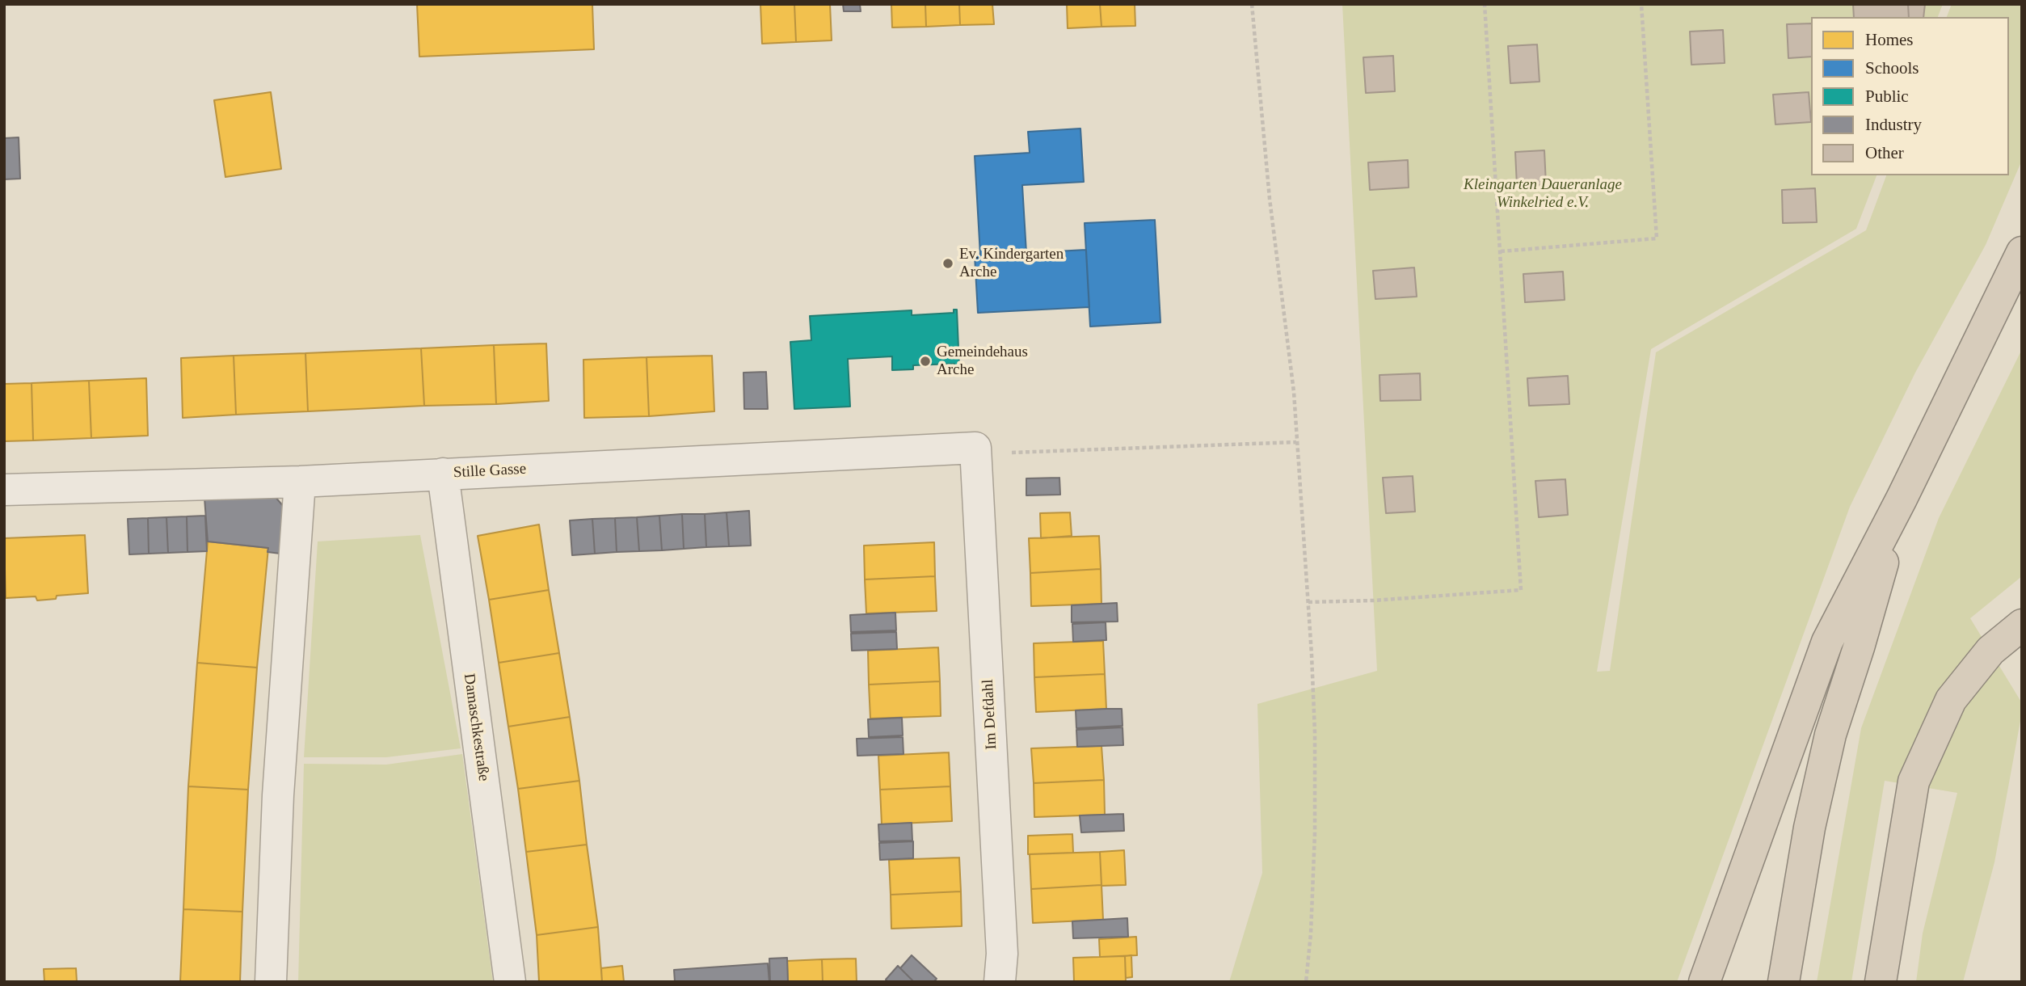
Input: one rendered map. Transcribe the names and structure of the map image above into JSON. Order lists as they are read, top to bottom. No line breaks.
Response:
{"streets":{"street":["Stille Gasse","Im Defdahl","Damaschkestraße"]},"crossings":[["Stille Gasse","Im Defdahl"],["Stille Gasse","Damaschkestraße"]],"parks":["Kleingarten Daueranlage Winkelried e.V."],"places":["Ev. Kindergarten Arche","Gemeindehaus Arche"],"legend":["Homes","Schools","Public","Industry","Other"]}
